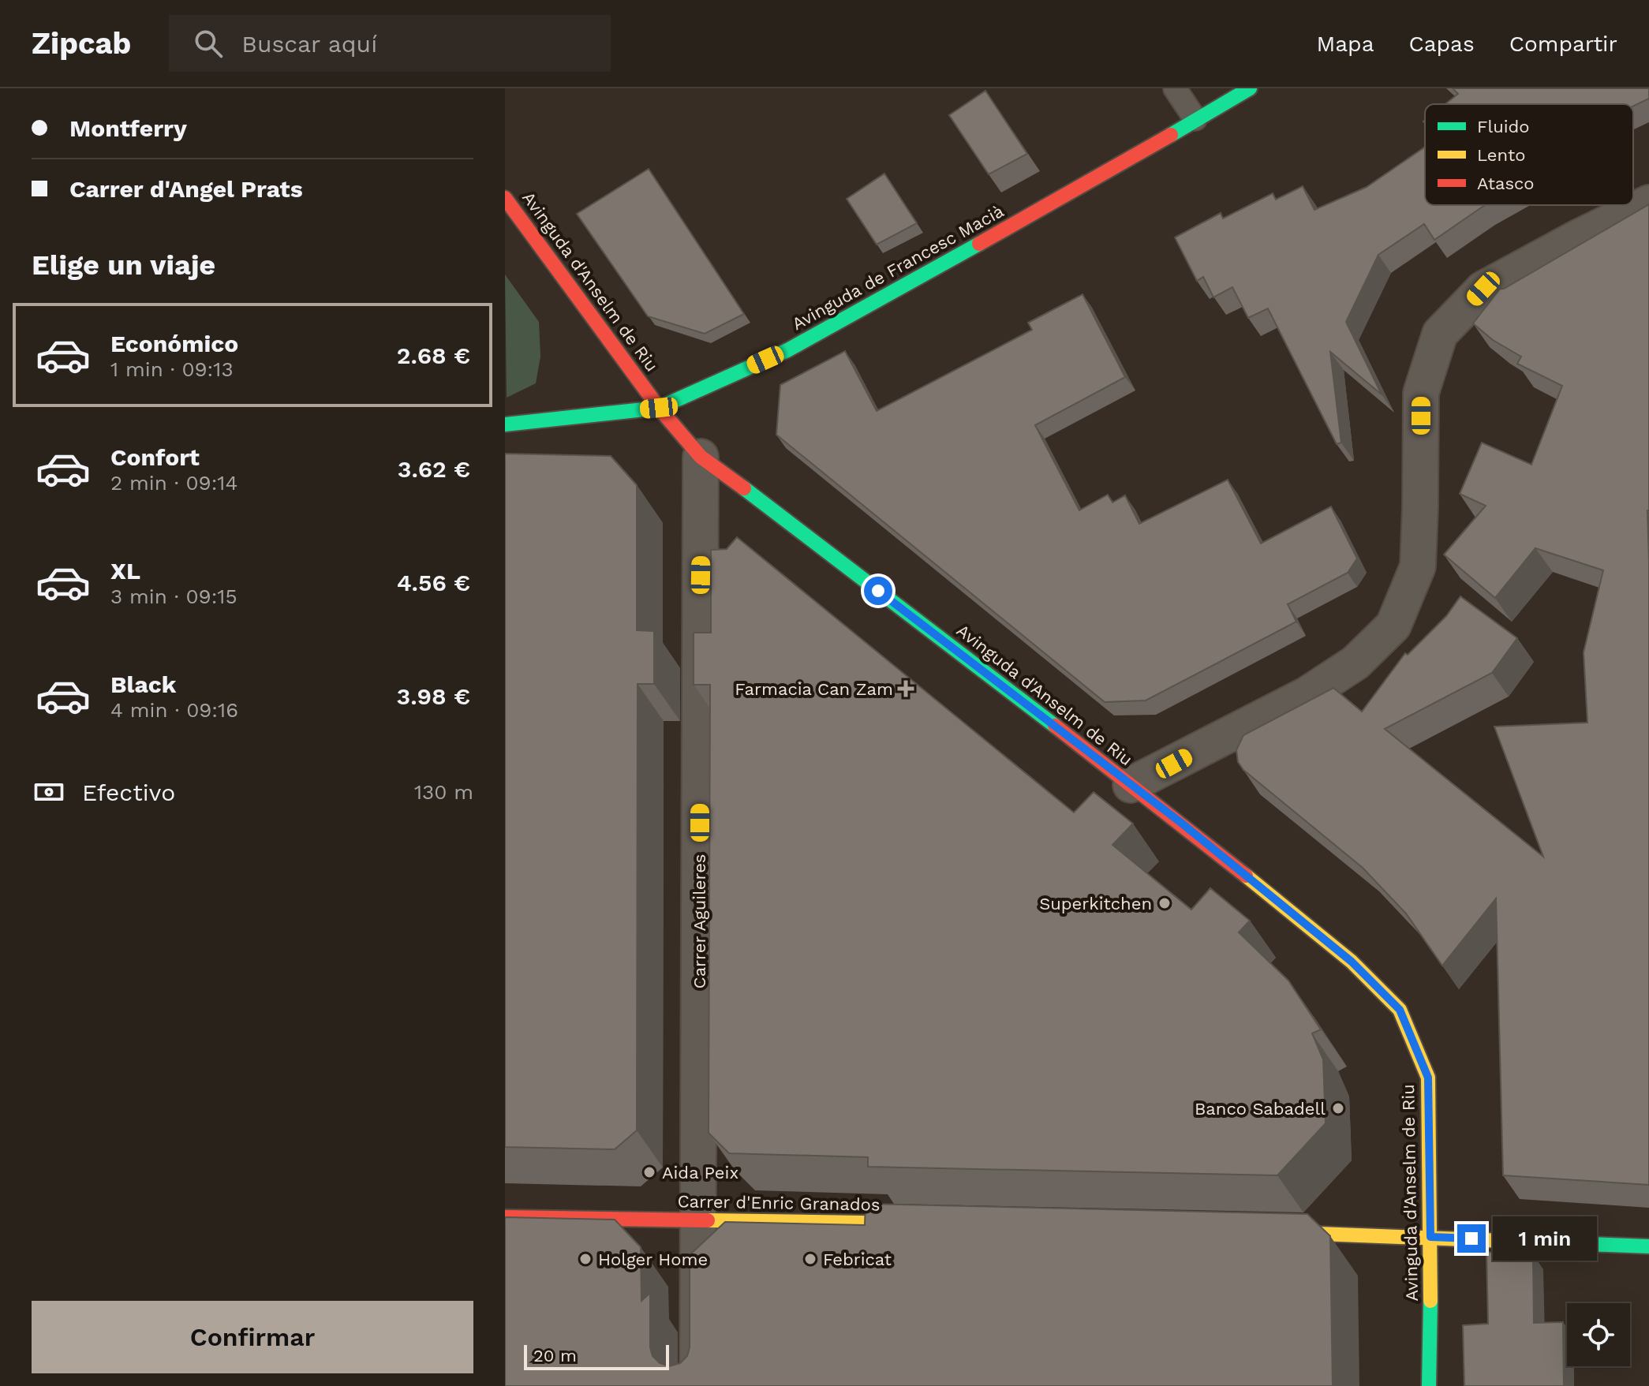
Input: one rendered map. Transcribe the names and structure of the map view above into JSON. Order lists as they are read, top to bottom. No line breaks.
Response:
{"streets":{"street":["Avinguda de Francesc Macià","Avinguda d'Anselm de Riu","Carrer Aguileres","Carrer d'Enric Granados"]},"crossings":[["Avinguda de Francesc Macià","Avinguda d'Anselm de Riu"],["Avinguda d'Anselm de Riu","Carrer Aguileres"],["Carrer Aguileres","Carrer d'Enric Granados"]],"places":{"health":["Farmacia Can Zam"],"other":["Superkitchen","Banco Sabadell","Aida Peix","Holger Home","Febricat"]},"legend":["Fluido","Lento","Atasco"],"scale_bar":"20 m","page":{"header":"Zipcab","search":"Buscar aquí","nav":["Mapa","Capas","Compartir"],"banner":["Montferry","Carrer d'Angel Prats"],"heading":"Elige un viaje","list":[{"name":"Económico","note":"1 min · 09:13","value":"2.68 €"},{"name":"Confort","note":"2 min · 09:14","value":"3.62 €"},{"name":"XL","note":"3 min · 09:15","value":"4.56 €"},{"name":"Black","note":"4 min · 09:16","value":"3.98 €"}],"pay":["Efectivo","130 m"],"bubble":"1 min","buttons":"Confirmar","scale":"20 m"}}
